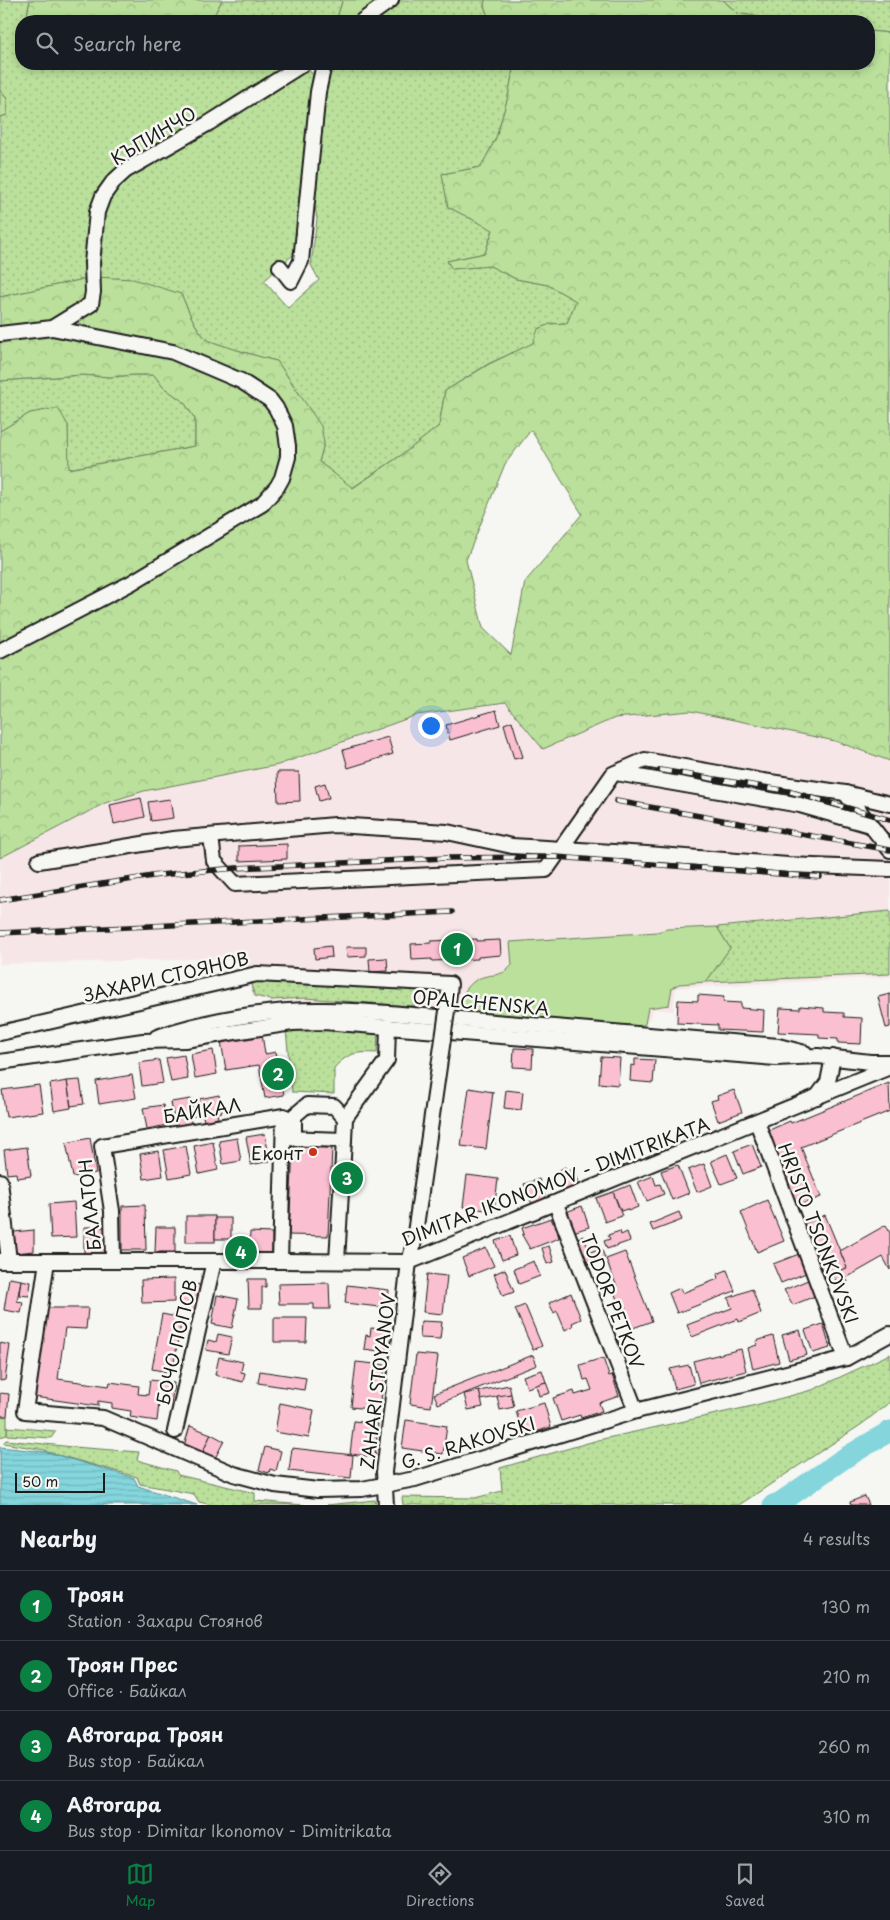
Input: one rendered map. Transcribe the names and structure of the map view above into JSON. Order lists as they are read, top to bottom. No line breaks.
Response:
{"streets":{"street":["КЪПИНЧО","ЗАХАРИ СТОЯНОВ","OPALCHENSKA","БАЙКАЛ","DIMITAR IKONOMOV - DIMITRIKATA","БАЛАТОН","HRISTO TSONKOVSKI","TODOR PETKOV","БОЧО ПОПОВ","ZAHARI STOYANOV","G. S. RAKOVSKI"]},"crossings":[["ЗАХАРИ СТОЯНОВ","DIMITAR IKONOMOV - DIMITRIKATA"],["ЗАХАРИ СТОЯНОВ","ZAHARI STOYANOV"],["БАЙКАЛ","DIMITAR IKONOMOV - DIMITRIKATA"],["БАЙКАЛ","БАЛАТОН"],["DIMITAR IKONOMOV - DIMITRIKATA","БАЛАТОН"],["DIMITAR IKONOMOV - DIMITRIKATA","HRISTO TSONKOVSKI"],["DIMITAR IKONOMOV - DIMITRIKATA","TODOR PETKOV"],["DIMITAR IKONOMOV - DIMITRIKATA","БОЧО ПОПОВ"],["DIMITAR IKONOMOV - DIMITRIKATA","ZAHARI STOYANOV"],["DIMITAR IKONOMOV - DIMITRIKATA","G. S. RAKOVSKI"],["HRISTO TSONKOVSKI","G. S. RAKOVSKI"],["TODOR PETKOV","G. S. RAKOVSKI"],["ZAHARI STOYANOV","G. S. RAKOVSKI"]],"places":["Еконт"],"scale_bar":"50 m","page":{"search":"Search here","pins":["1","2","3","4"],"scale":"50 m","heading":["Nearby","4 results"],"list":[{"mark":"1","name":"Троян","note":"Station · Захари Стоянов","value":"130 m"},{"mark":"2","name":"Троян Прес","note":"Office · Байкал","value":"210 m"},{"mark":"3","name":"Автогара Троян","note":"Bus stop · Байкал","value":"260 m"},{"mark":"4","name":"Автогара","note":"Bus stop · Dimitar Ikonomov - Dimitrikata","value":"310 m"}],"nav":["Map","Directions","Saved"]}}
